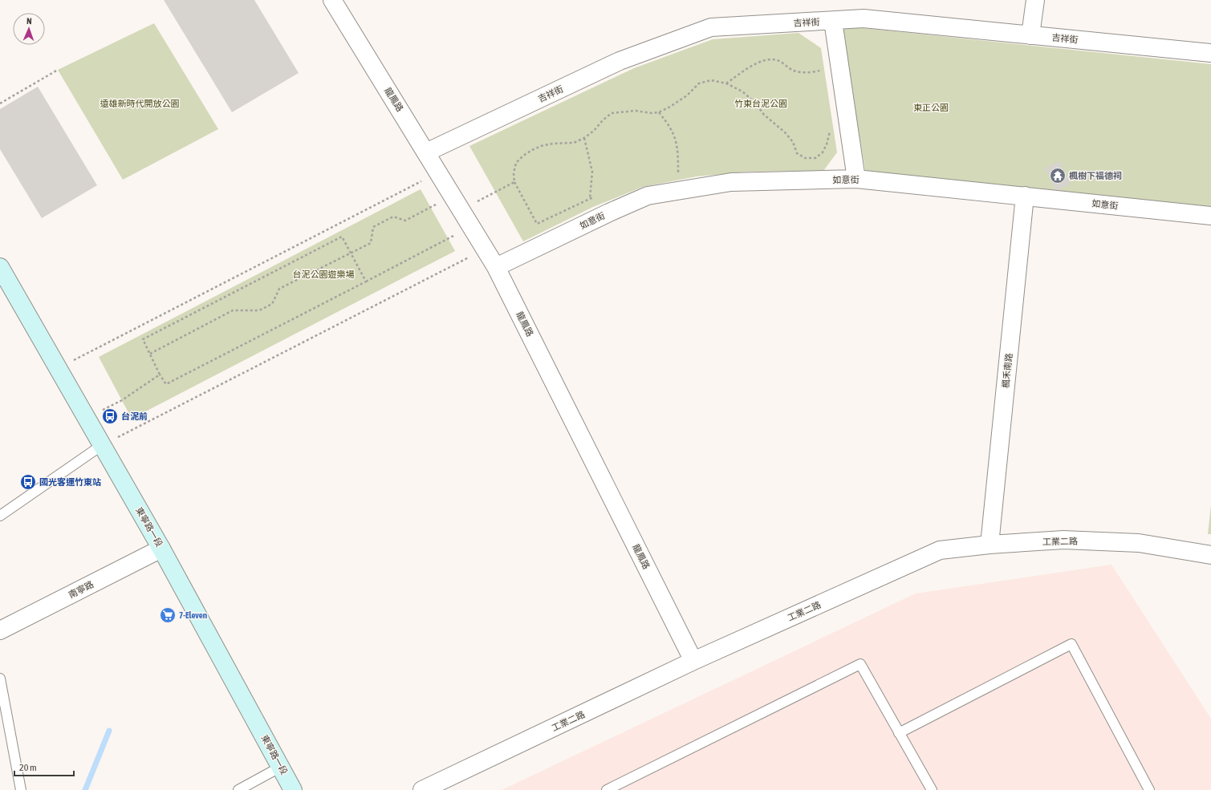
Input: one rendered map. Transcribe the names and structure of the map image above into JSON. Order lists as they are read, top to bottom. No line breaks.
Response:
{"streets":{"main road":["東寧路一段"],"street":["吉祥街","龍鳳路","如意街","楓禾南路","工業二路","南寧路"]},"crossings":[["吉祥街","龍鳳路"],["龍鳳路","如意街"],["龍鳳路","工業二路"],["如意街","楓禾南路"],["楓禾南路","工業二路"],["東寧路一段","南寧路"]],"parks":["遠雄新時代開放公園","竹東台泥公園","東正公園","台泥公園遊樂場"],"places":{"temple":["楓樹下福德祠"],"bus stop":["台泥前","國光客運竹東站"],"supermarket":["7-Eleven"]},"scale_bar":"20 m","north":"top"}
